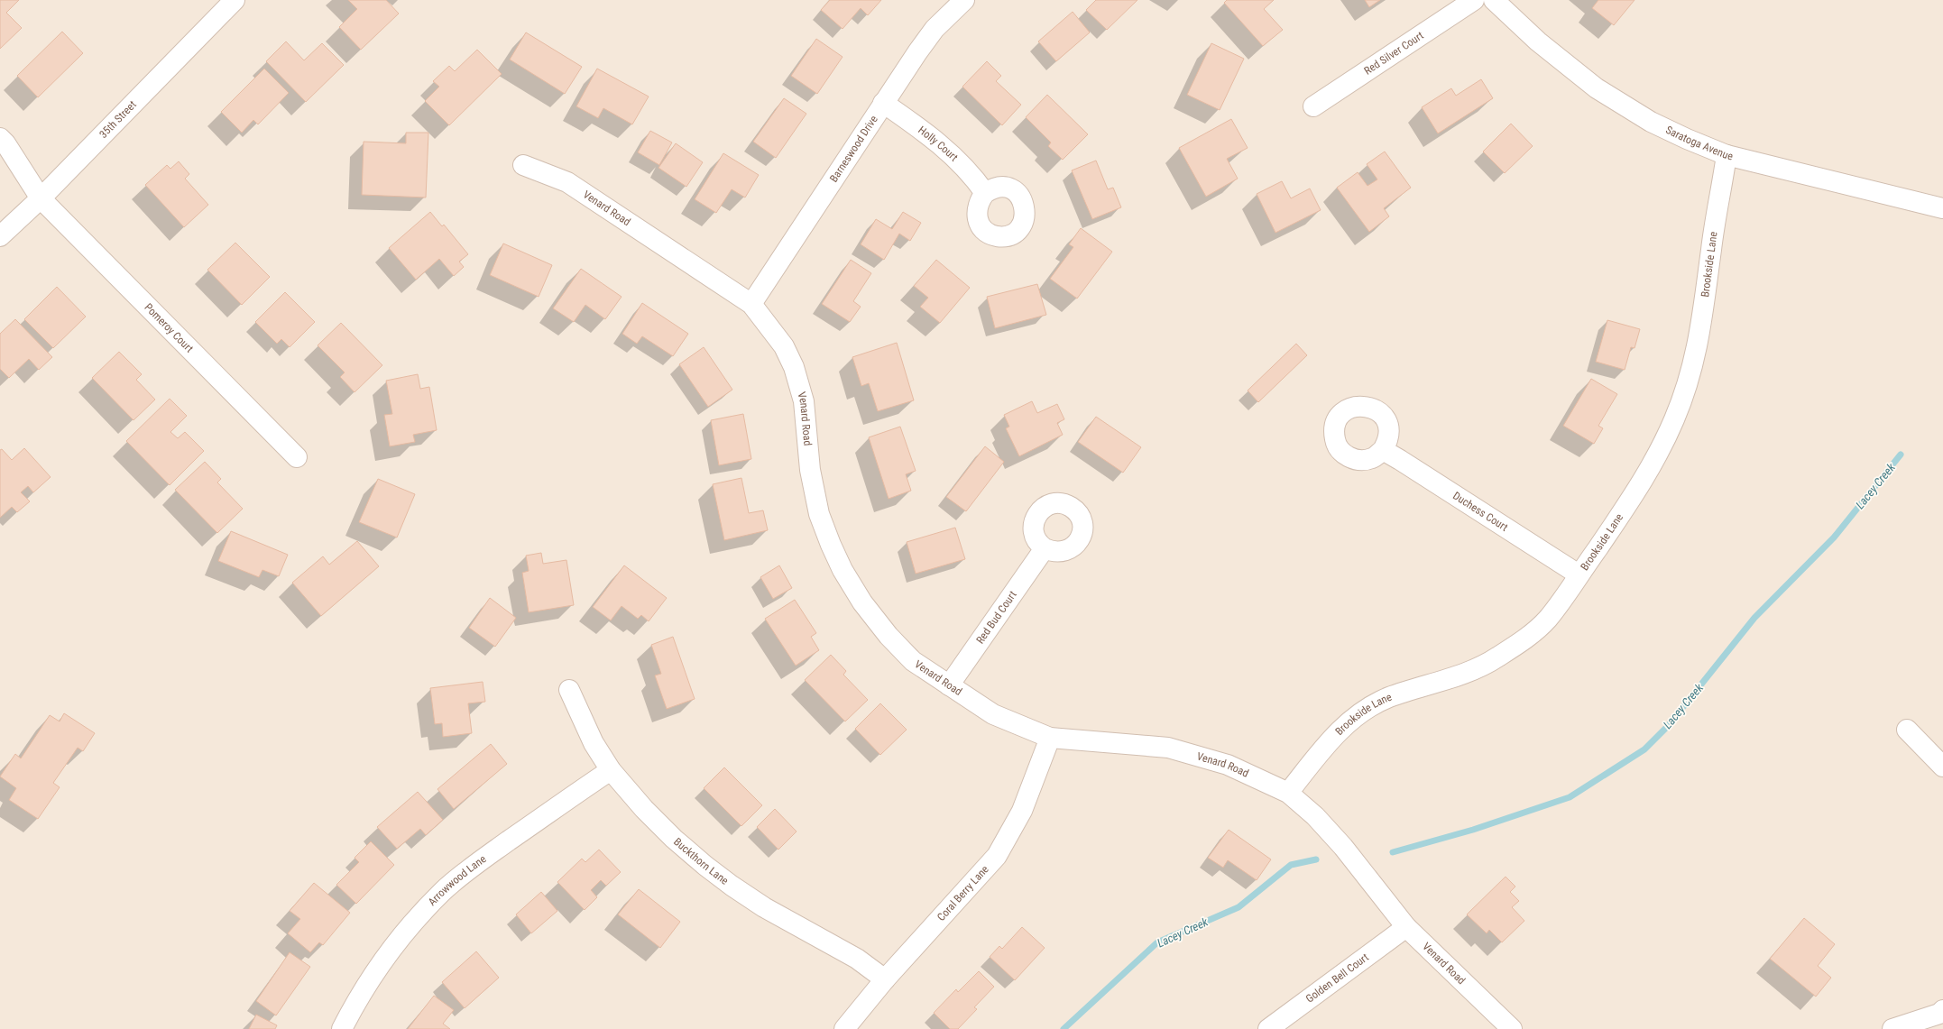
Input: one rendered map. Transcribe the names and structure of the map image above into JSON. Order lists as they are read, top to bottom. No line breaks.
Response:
{"streets":{"street":["Red Silver Court","35th Street","Saratoga Avenue","Holly Court","Barneswood Drive","Venard Road","Brookside Lane","Pomeroy Court","Duchess Court","Red Bud Court","Buckthorn Lane","Arrowwood Lane","Coral Berry Lane","Golden Bell Court"]},"crossings":[["35th Street","Pomeroy Court"],["Saratoga Avenue","Brookside Lane"],["Holly Court","Barneswood Drive"],["Barneswood Drive","Venard Road"],["Venard Road","Brookside Lane"],["Venard Road","Red Bud Court"],["Venard Road","Coral Berry Lane"],["Venard Road","Golden Bell Court"],["Brookside Lane","Duchess Court"],["Buckthorn Lane","Arrowwood Lane"],["Buckthorn Lane","Coral Berry Lane"]],"water":["Lacey Creek"]}
